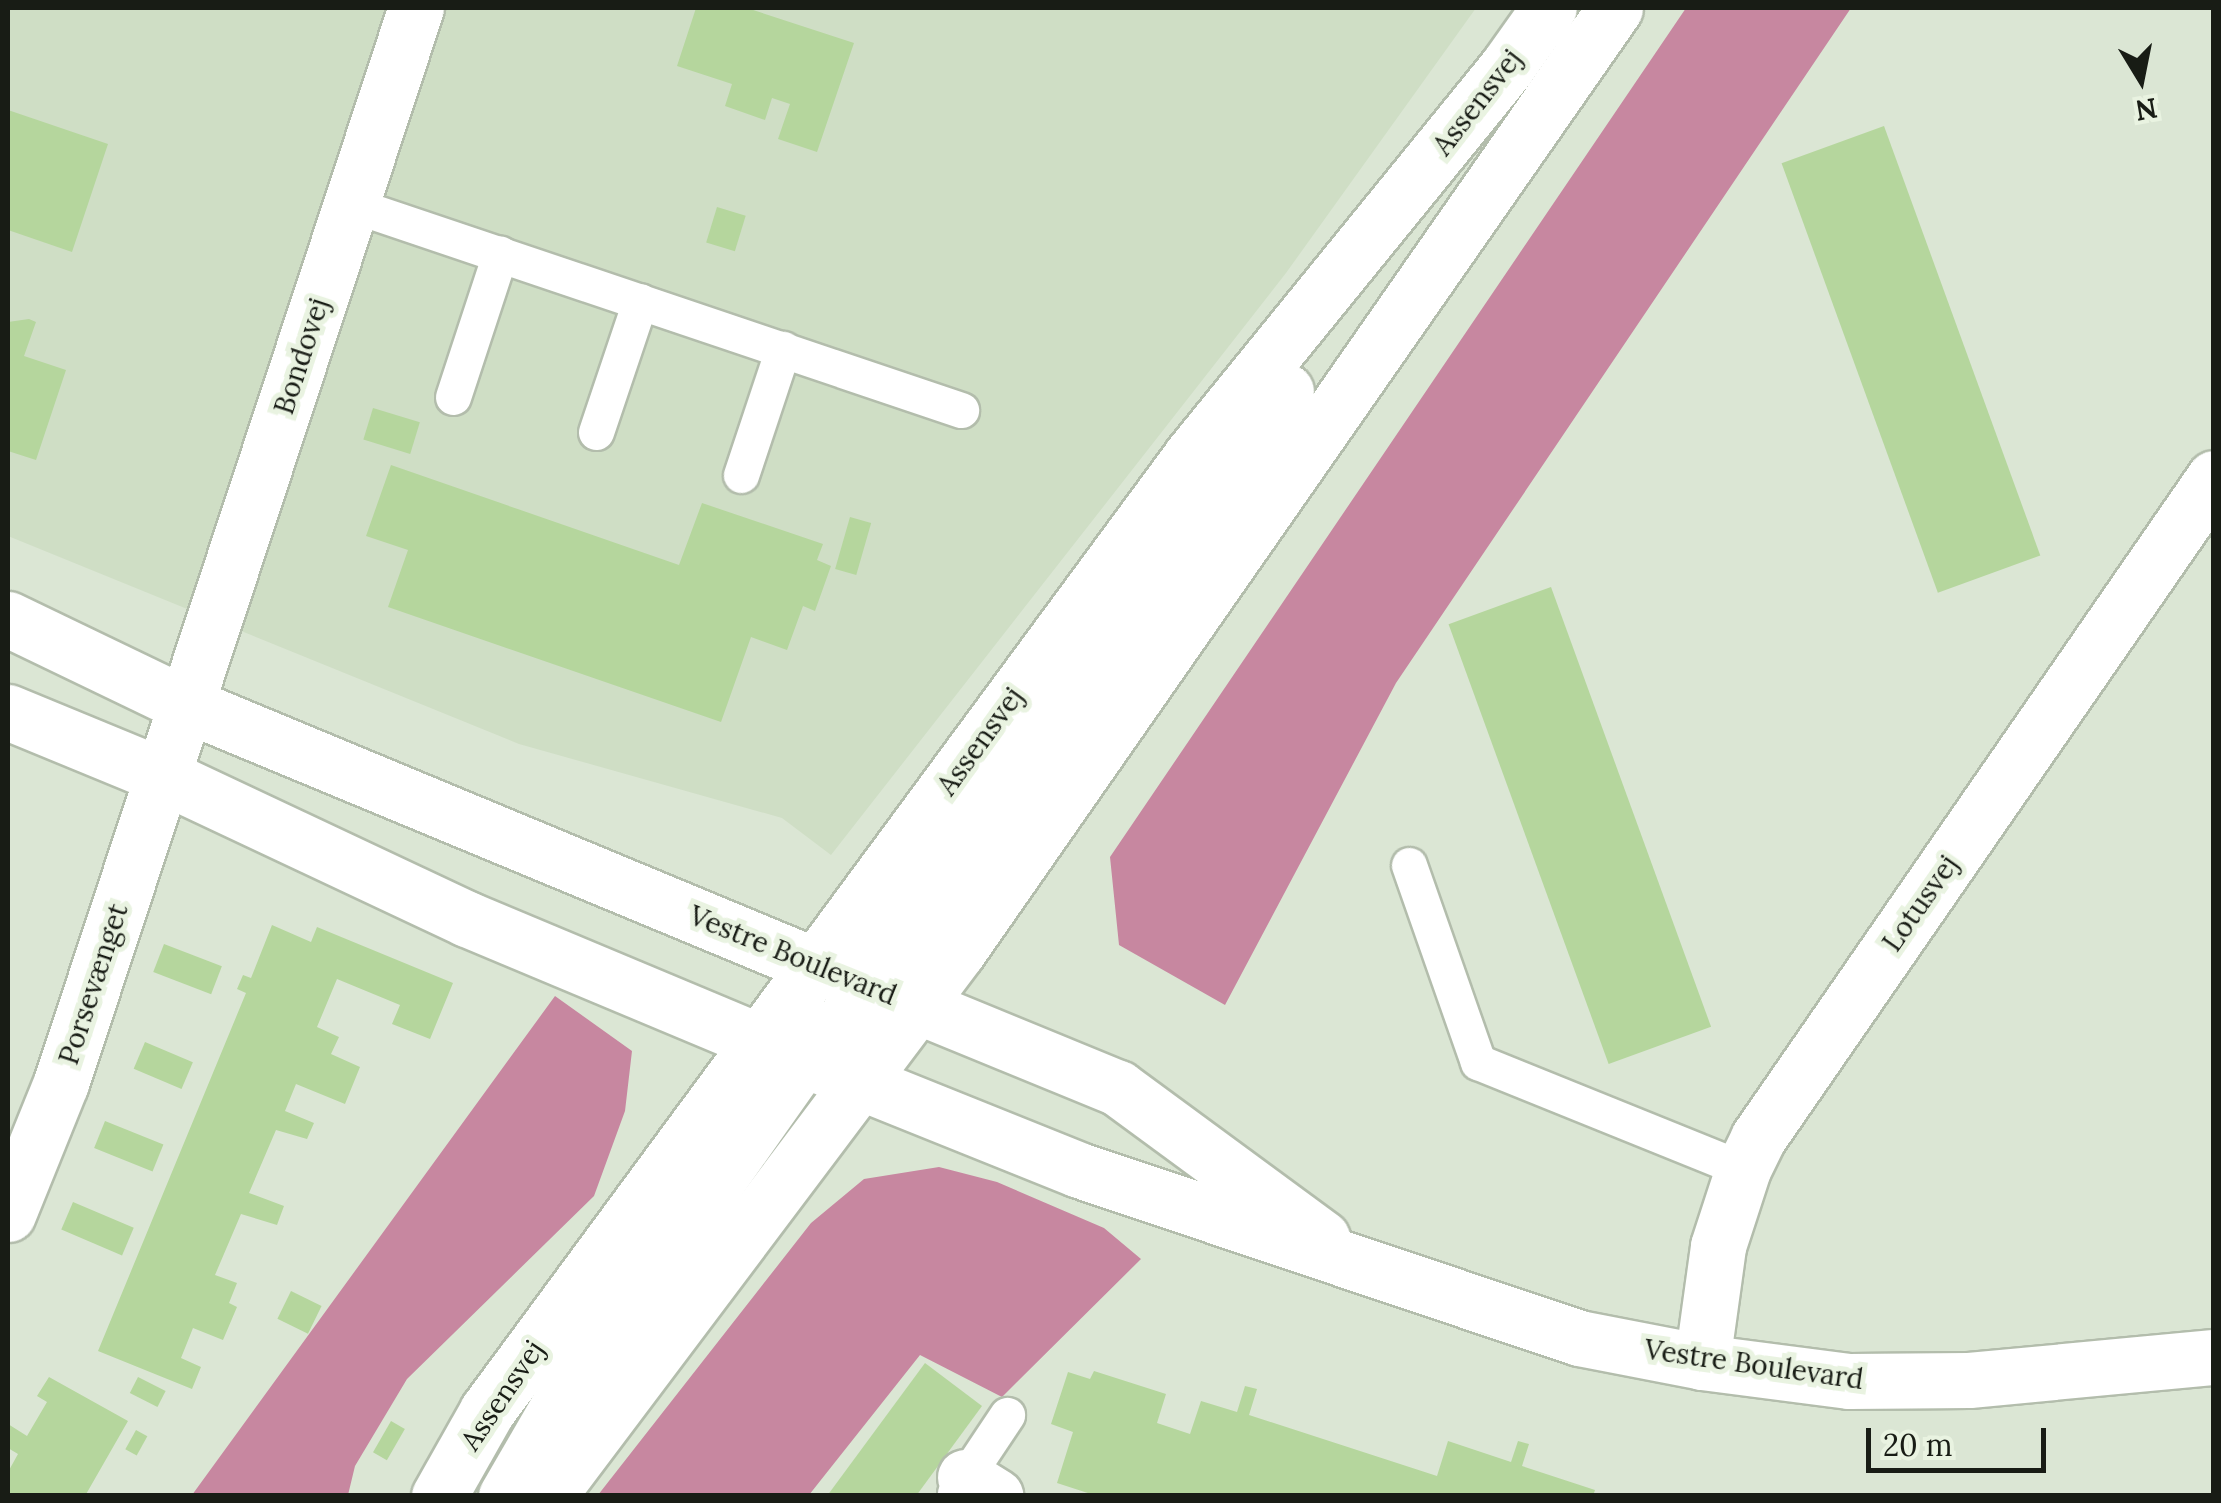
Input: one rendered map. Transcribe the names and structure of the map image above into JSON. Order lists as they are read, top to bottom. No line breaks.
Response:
{"streets":{"street":["Assensvej","Bondovej","Lotusvej","Vestre Boulevard","Porsevænget"]},"crossings":[["Assensvej","Vestre Boulevard"],["Bondovej","Vestre Boulevard"],["Lotusvej","Vestre Boulevard"],["Vestre Boulevard","Porsevænget"]],"scale_bar":"20 m","north":"bottom"}
